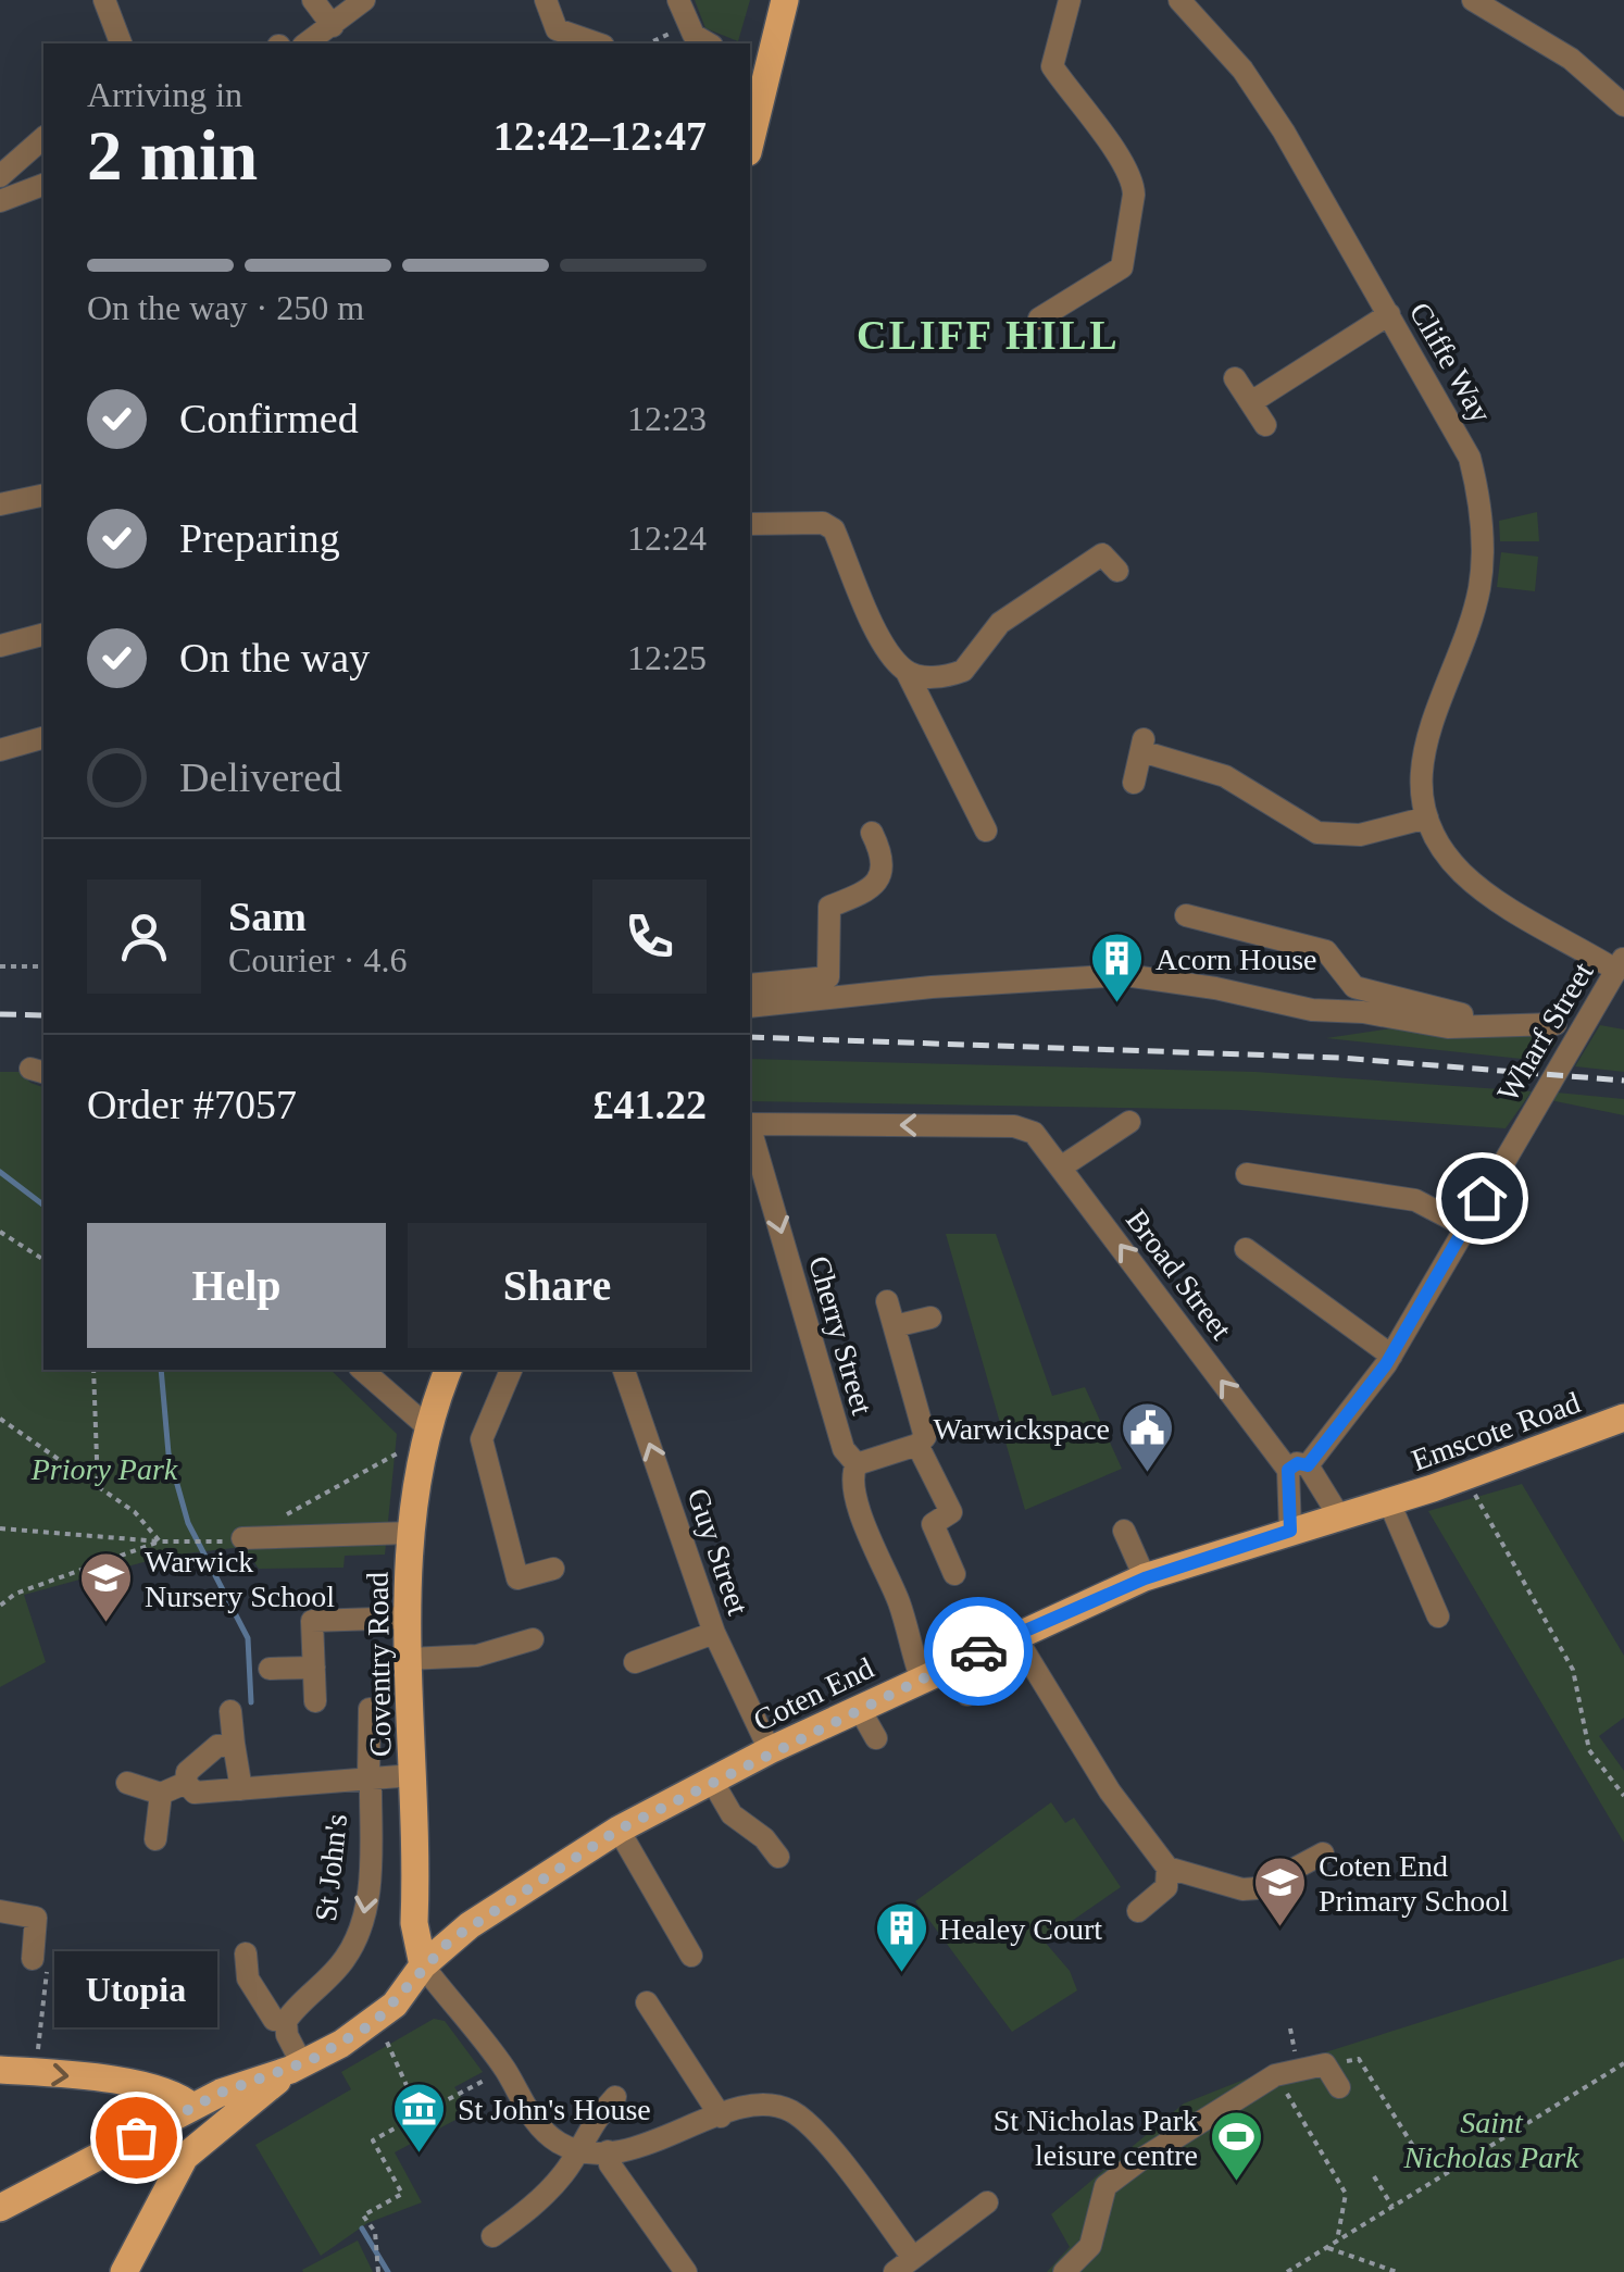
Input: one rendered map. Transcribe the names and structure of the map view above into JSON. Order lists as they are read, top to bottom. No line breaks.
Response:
{"streets":{"main road":["Emscote Road","Coventry Road","Coten End"],"street":["Cliffe Way","Wharf Street","Broad Street","Cherry Street","Guy Street","St John's"]},"crossings":[["Cliffe Way","Wharf Street"],["Wharf Street","Broad Street"],["Broad Street","Coten End"],["Cherry Street","Coten End"],["Emscote Road","Coten End"],["Guy Street","Coten End"],["Coventry Road","Coten End"]],"one_way":["Guy Street","St John's"],"districts":["CLIFF HILL"],"parks":["Priory Park","Saint Nicholas Park"],"places":{"building":["Acorn House","Healey Court"],"public building":["Warwickspace"],"school or university":["Warwick Nursery School","Coten End Primary School"],"other":["Utopia"],"museum":["St John's House"],"sports":["St Nicholas Park leisure centre"]},"page":{"heading":["2 min","Arriving in","12:42–12:47"],"panel":["Sam","Courier · 4.6","Order #7057","£41.22"],"bar":"On the way · 250 m","list":[["Confirmed","12:23"],["Preparing","12:24"],["On the way","12:25"],"Delivered"],"buttons":["Help","Share"],"bubble":"Utopia"}}
